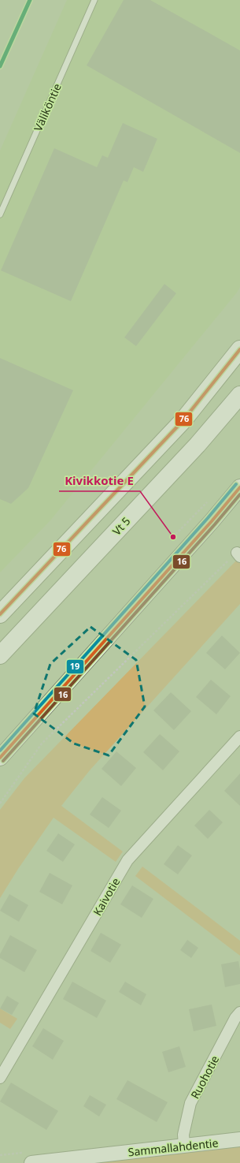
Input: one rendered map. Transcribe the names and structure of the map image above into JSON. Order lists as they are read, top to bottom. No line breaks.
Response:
{"streets":{"highway":["Vt 5"],"street":["Kaivotie","Ruohotie","Sammallahdentie"],"lane":["Väliköntie"]},"crossings":[["Ruohotie","Sammallahdentie"]],"places":["Kivikkotie E"],"lines":["transit line 76","transit line 19","transit line 16"]}
